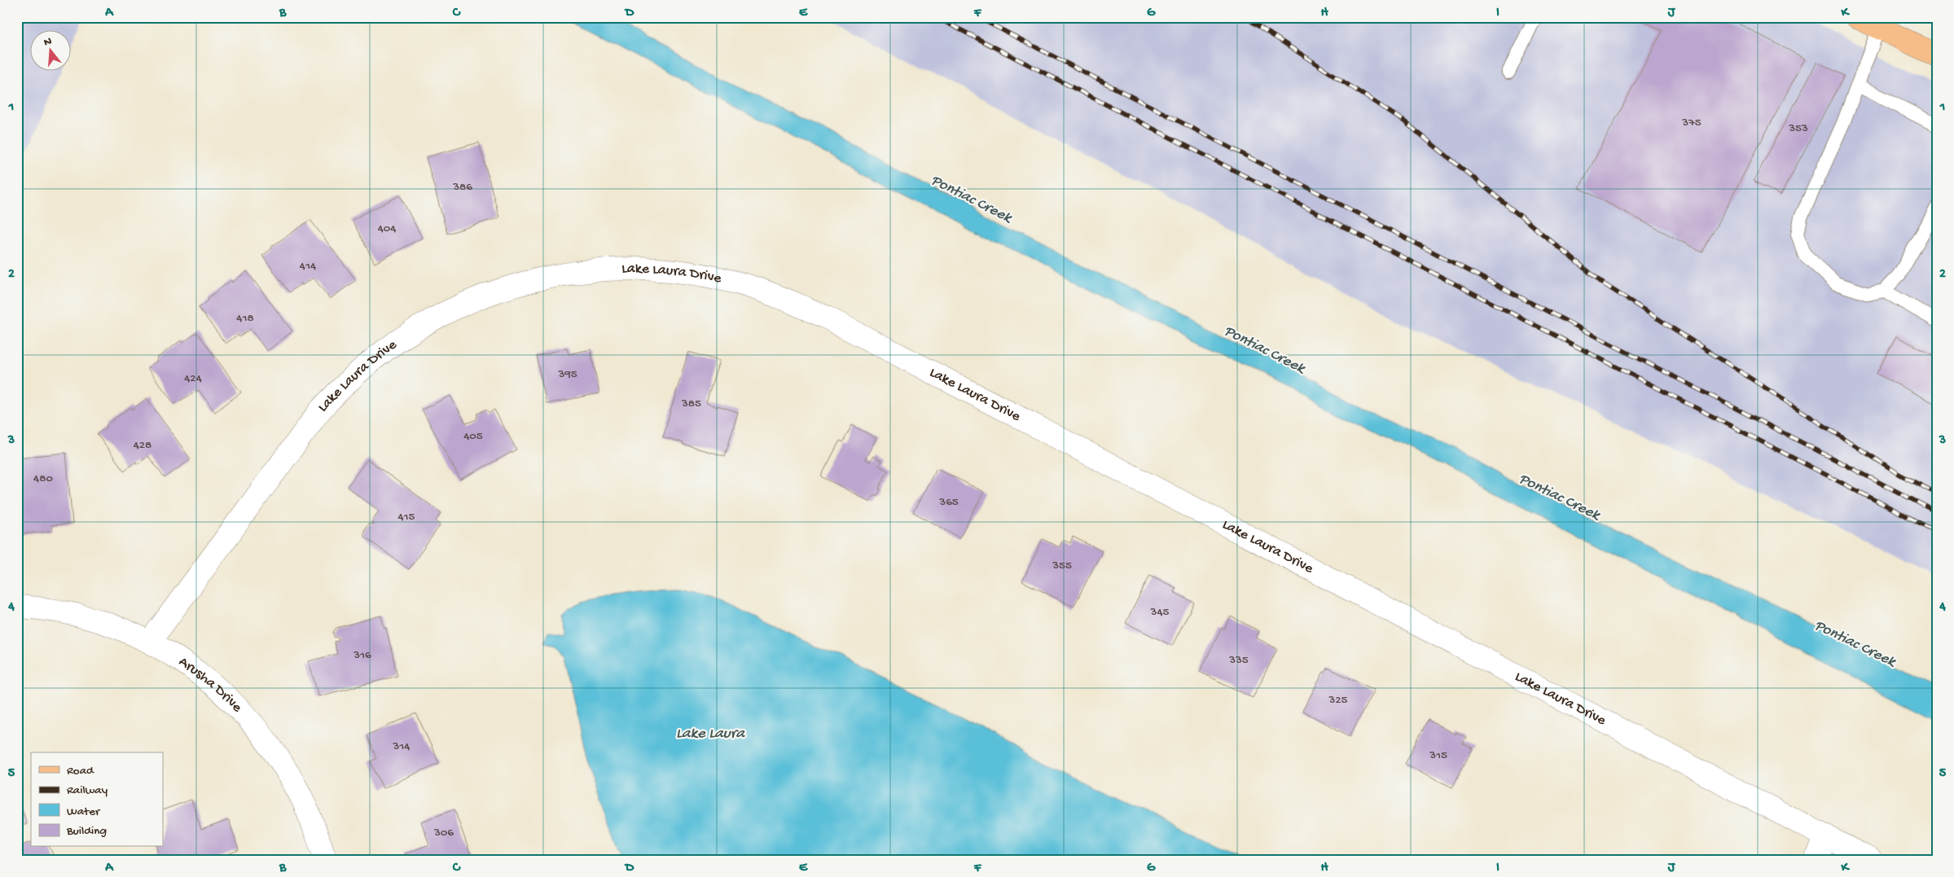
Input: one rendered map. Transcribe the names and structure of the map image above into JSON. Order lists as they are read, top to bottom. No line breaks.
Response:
{"streets":{"street":["Lake Laura Drive","Arusha Drive"]},"crossings":[["Lake Laura Drive","Arusha Drive"]],"water":["Pontiac Creek","Lake Laura"],"house_numbers":["375","353","386","404","414","418","395","424","385","405","428","480","365","415","355","345","316","335","325","314","315","306"],"legend":["Road","Railway","Water","Building"],"north":"top","grid":{"columns":["A","B","C","D","E","F","G","H","I","J","K"],"rows":["1","2","3","4","5"]}}
